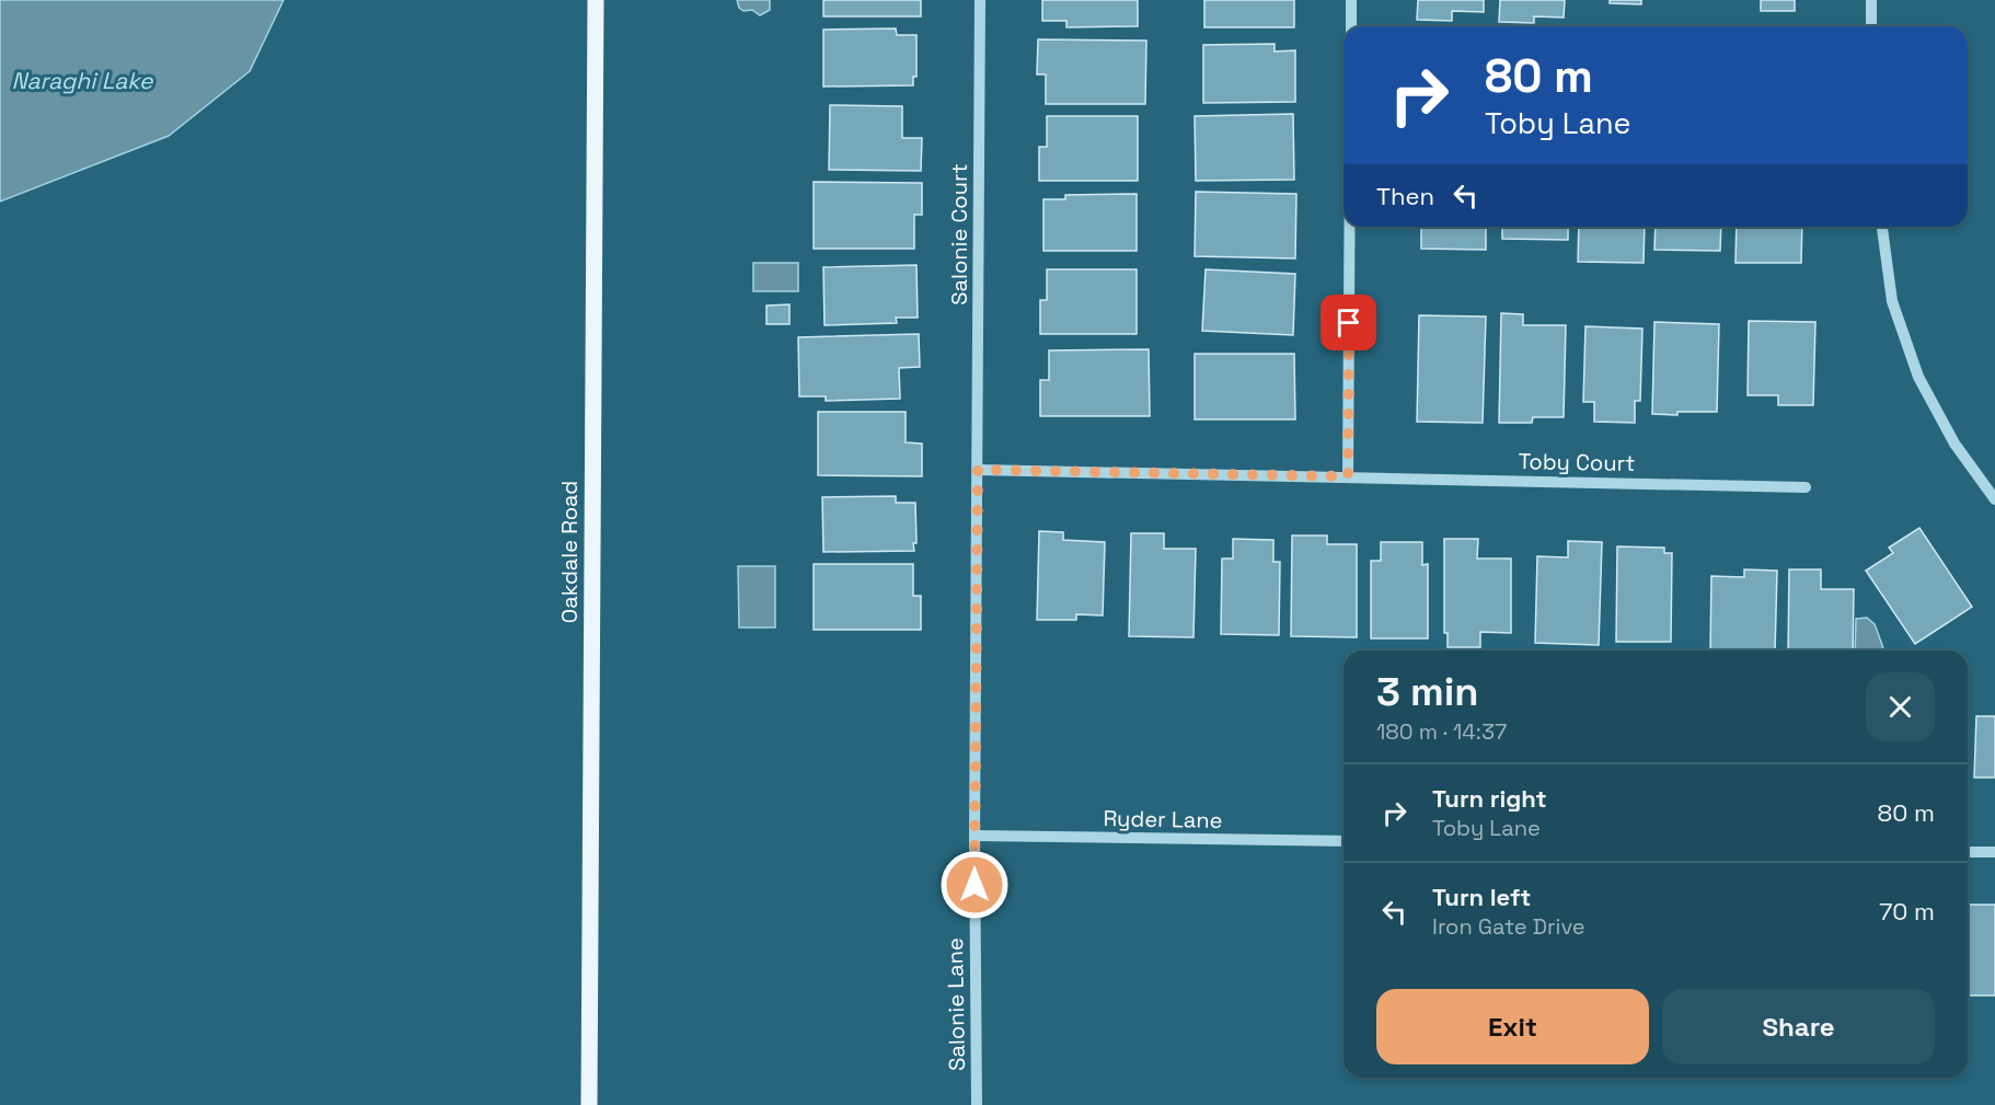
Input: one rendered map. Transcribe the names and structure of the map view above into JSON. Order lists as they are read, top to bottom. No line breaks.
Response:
{"streets":{"main road":["Oakdale Road"],"street":["Salonie Court","Toby Court","Ryder Lane","Salonie Lane"]},"crossings":[["Salonie Court","Toby Court"],["Salonie Court","Salonie Lane"],["Toby Court","Salonie Lane"],["Ryder Lane","Salonie Lane"]],"water":["Naraghi Lake"],"page":{"turn":["80 m","Toby Lane"],"then":"Then","heading":["3 min","180 m · 14:37"],"list":[{"name":"Turn right","note":"Toby Lane","value":"80 m"},{"name":"Turn left","note":"Iron Gate Drive","value":"70 m"}],"buttons":["Exit","Share"]}}
